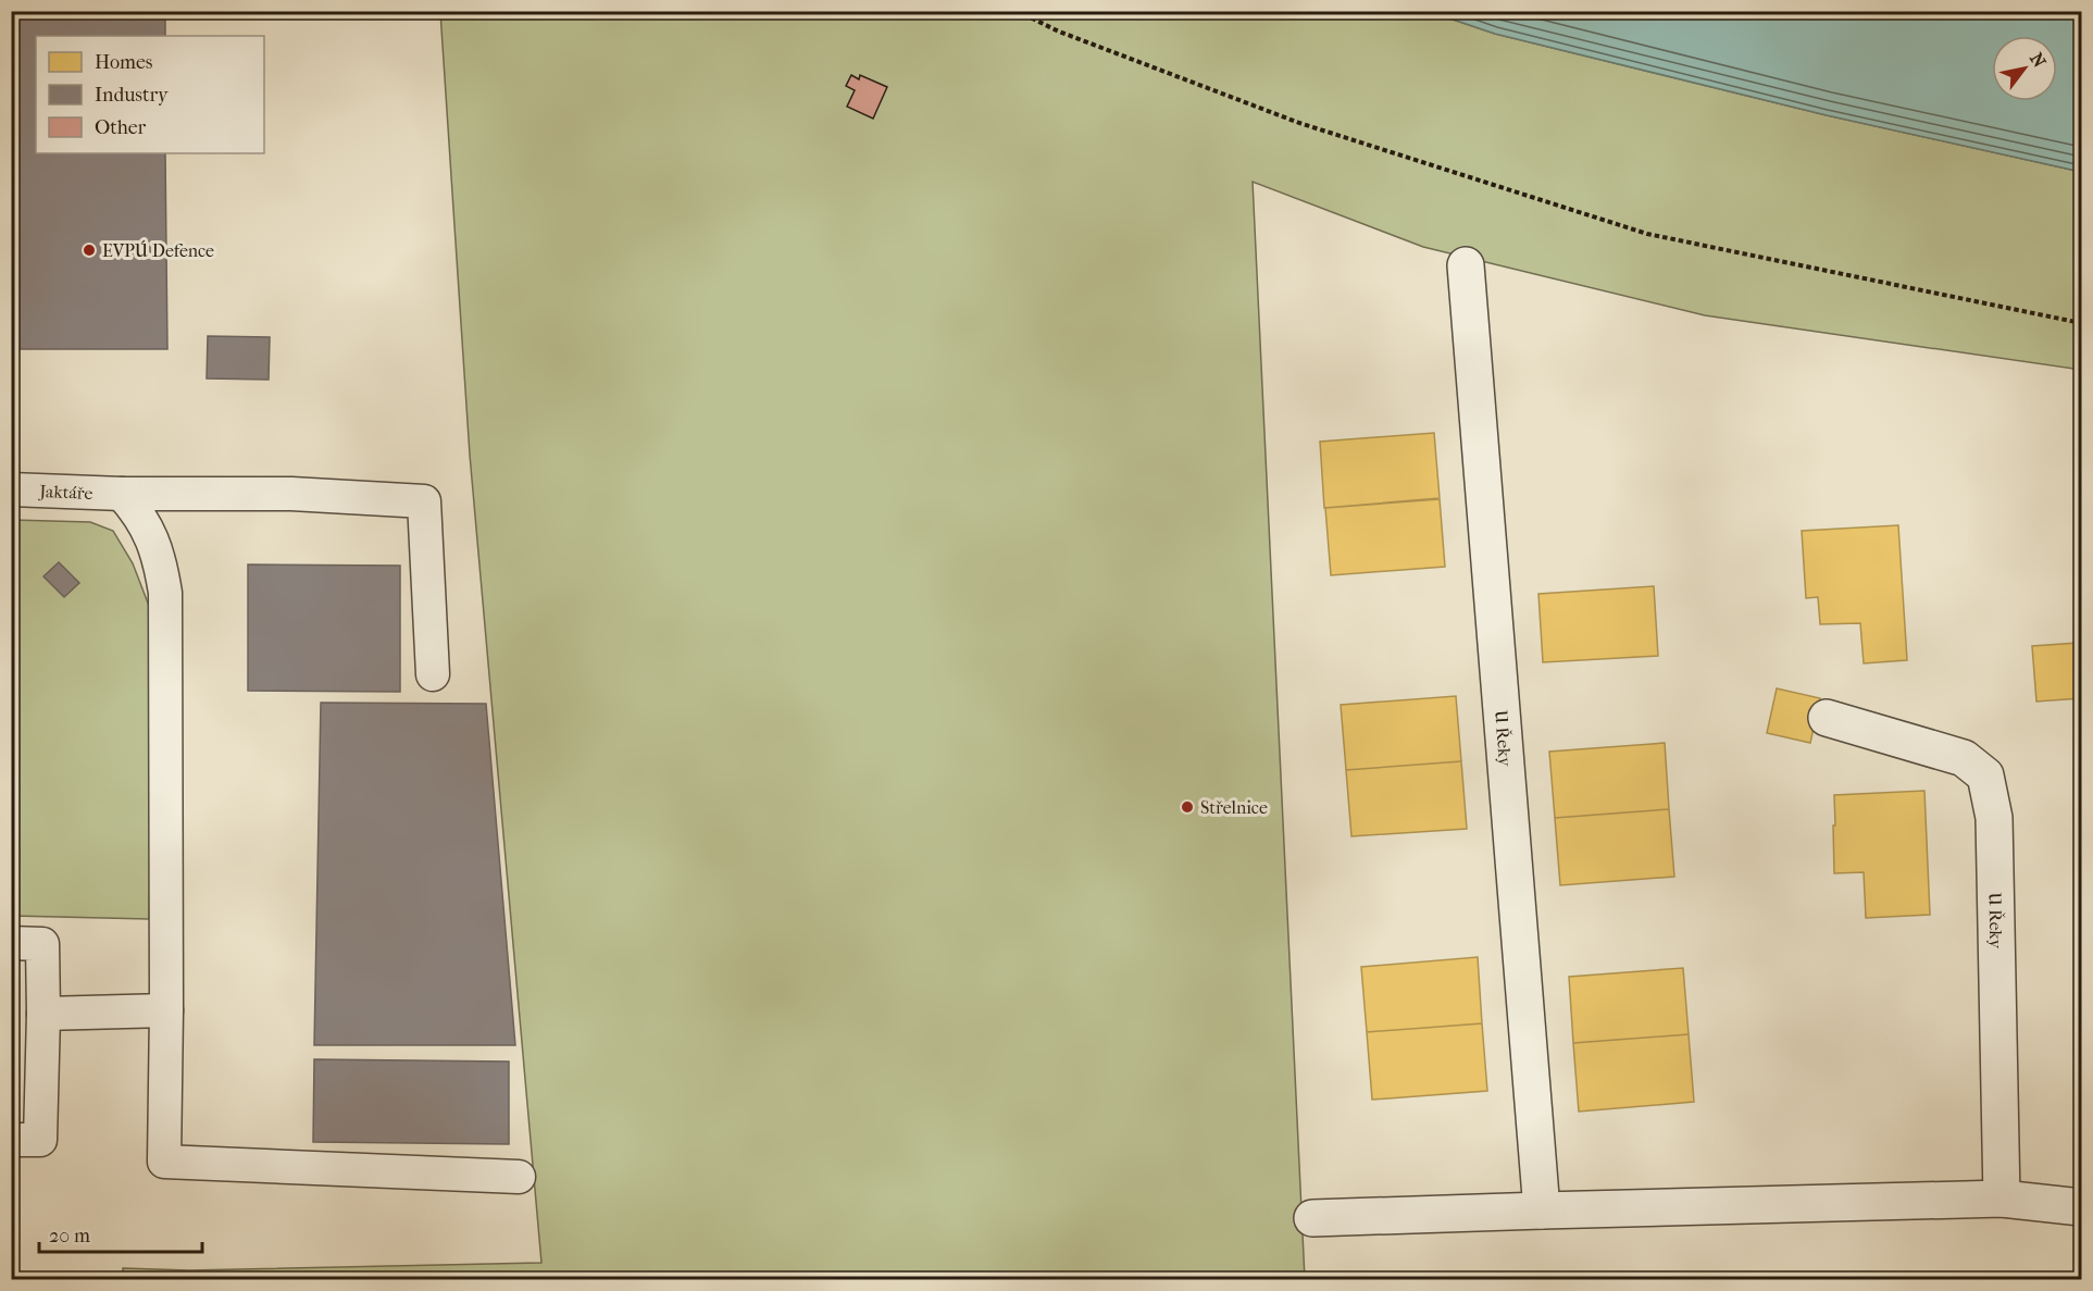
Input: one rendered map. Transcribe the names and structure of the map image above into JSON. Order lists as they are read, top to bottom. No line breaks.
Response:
{"streets":{"street":["U Řeky"],"lane":["Jaktáře"]},"places":["EVPÚ Defence","Střelnice"],"legend":["Homes","Industry","Other"],"scale_bar":"20 m","north":"top right"}
